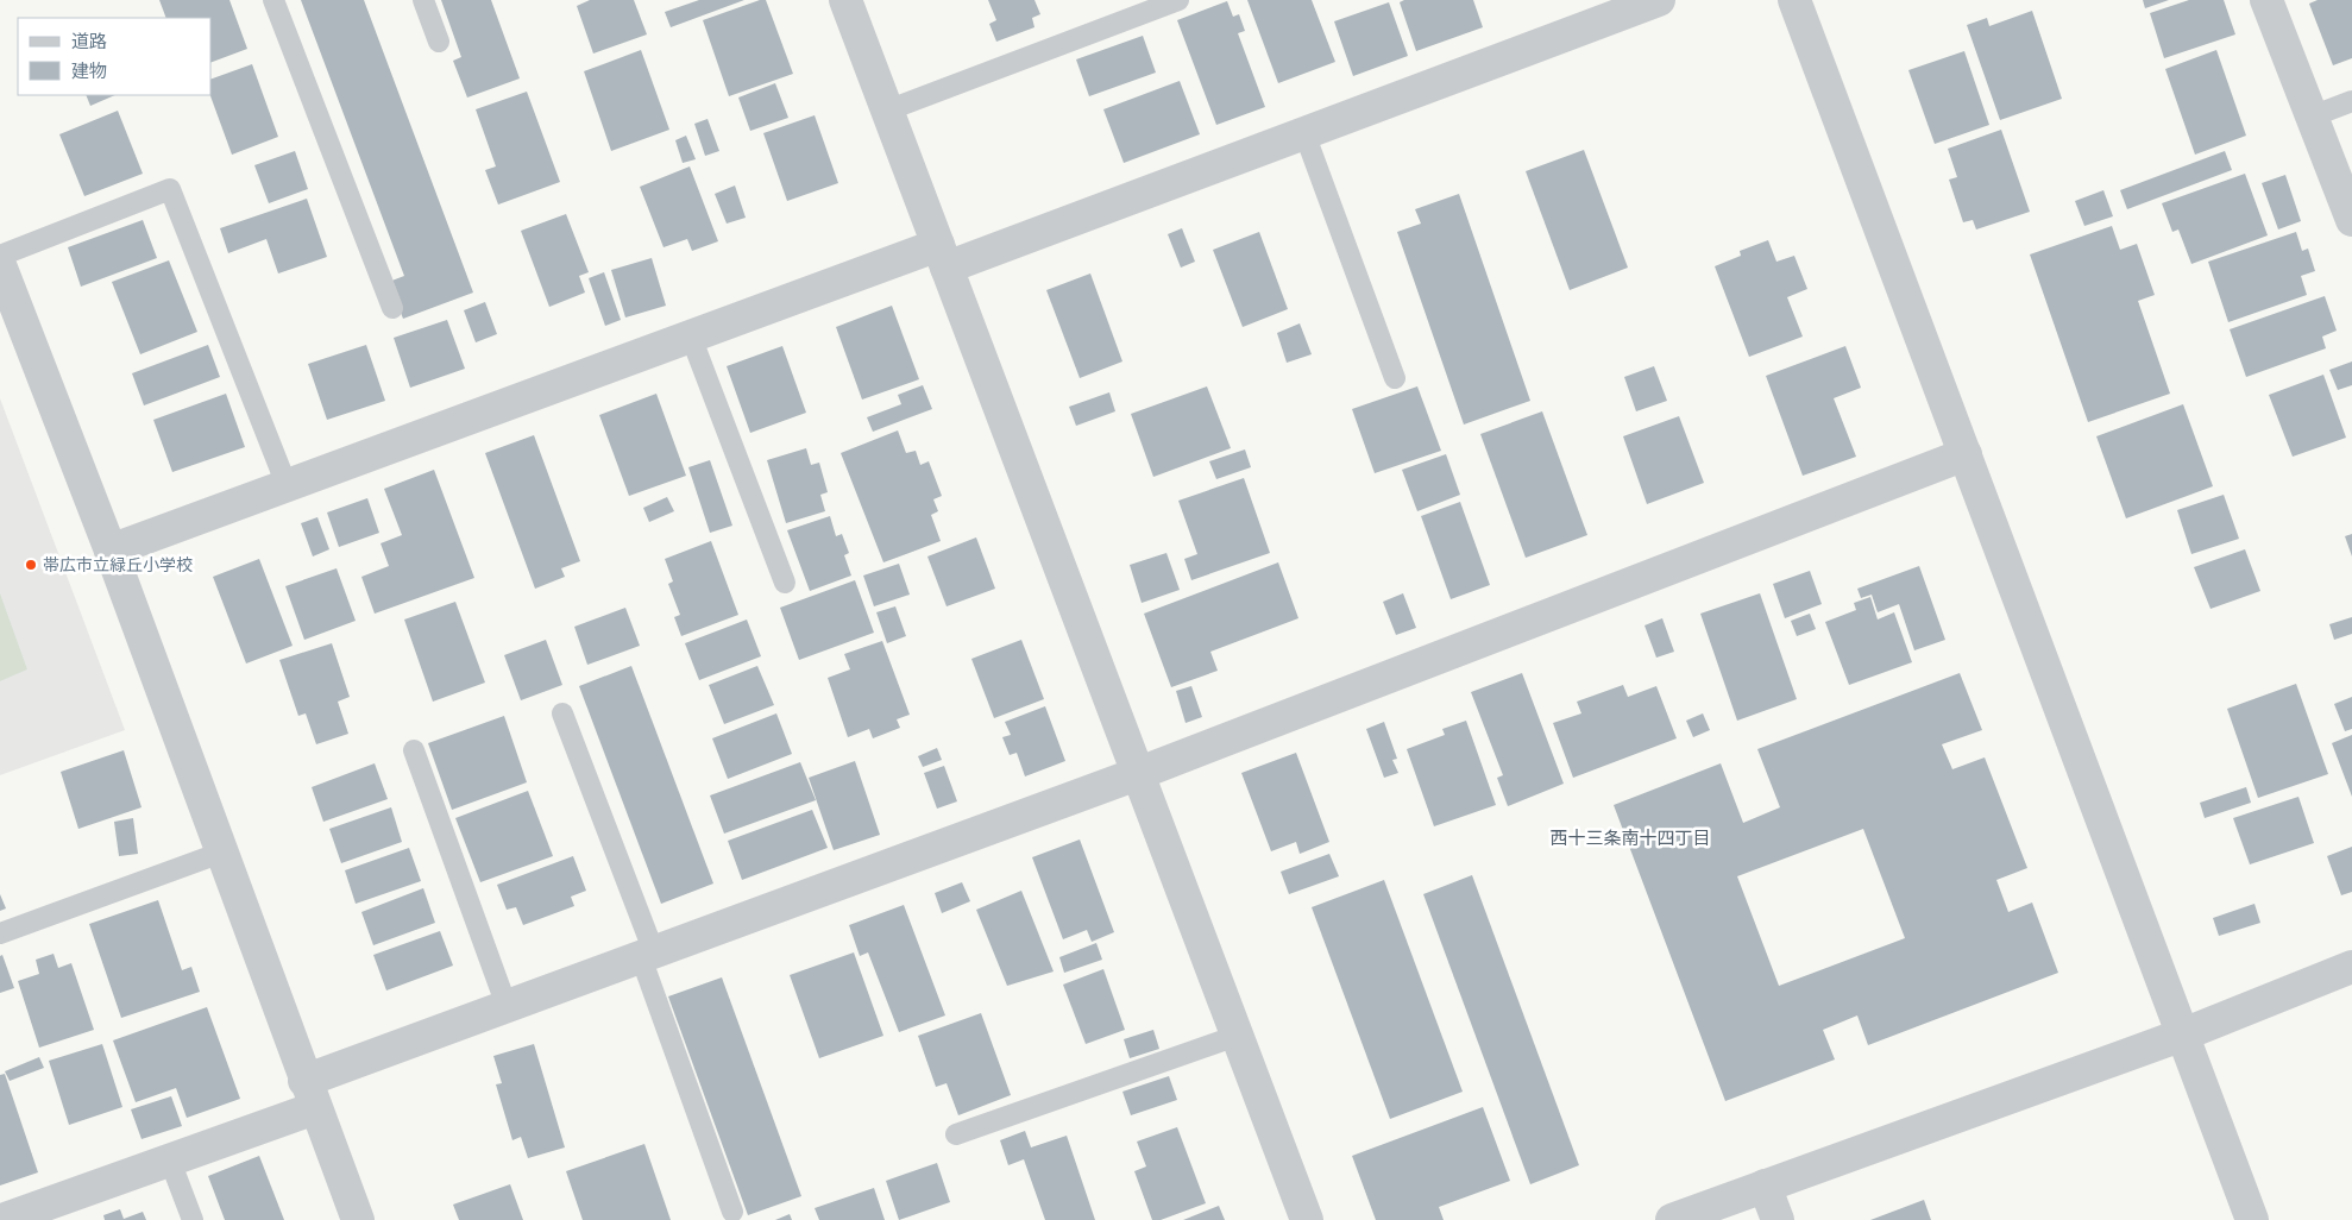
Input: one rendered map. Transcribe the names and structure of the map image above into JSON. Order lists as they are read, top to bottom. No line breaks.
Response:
{"districts":["西十三条南十四丁目"],"places":["帯広市立緑丘小学校"],"legend":["道路","建物"]}
